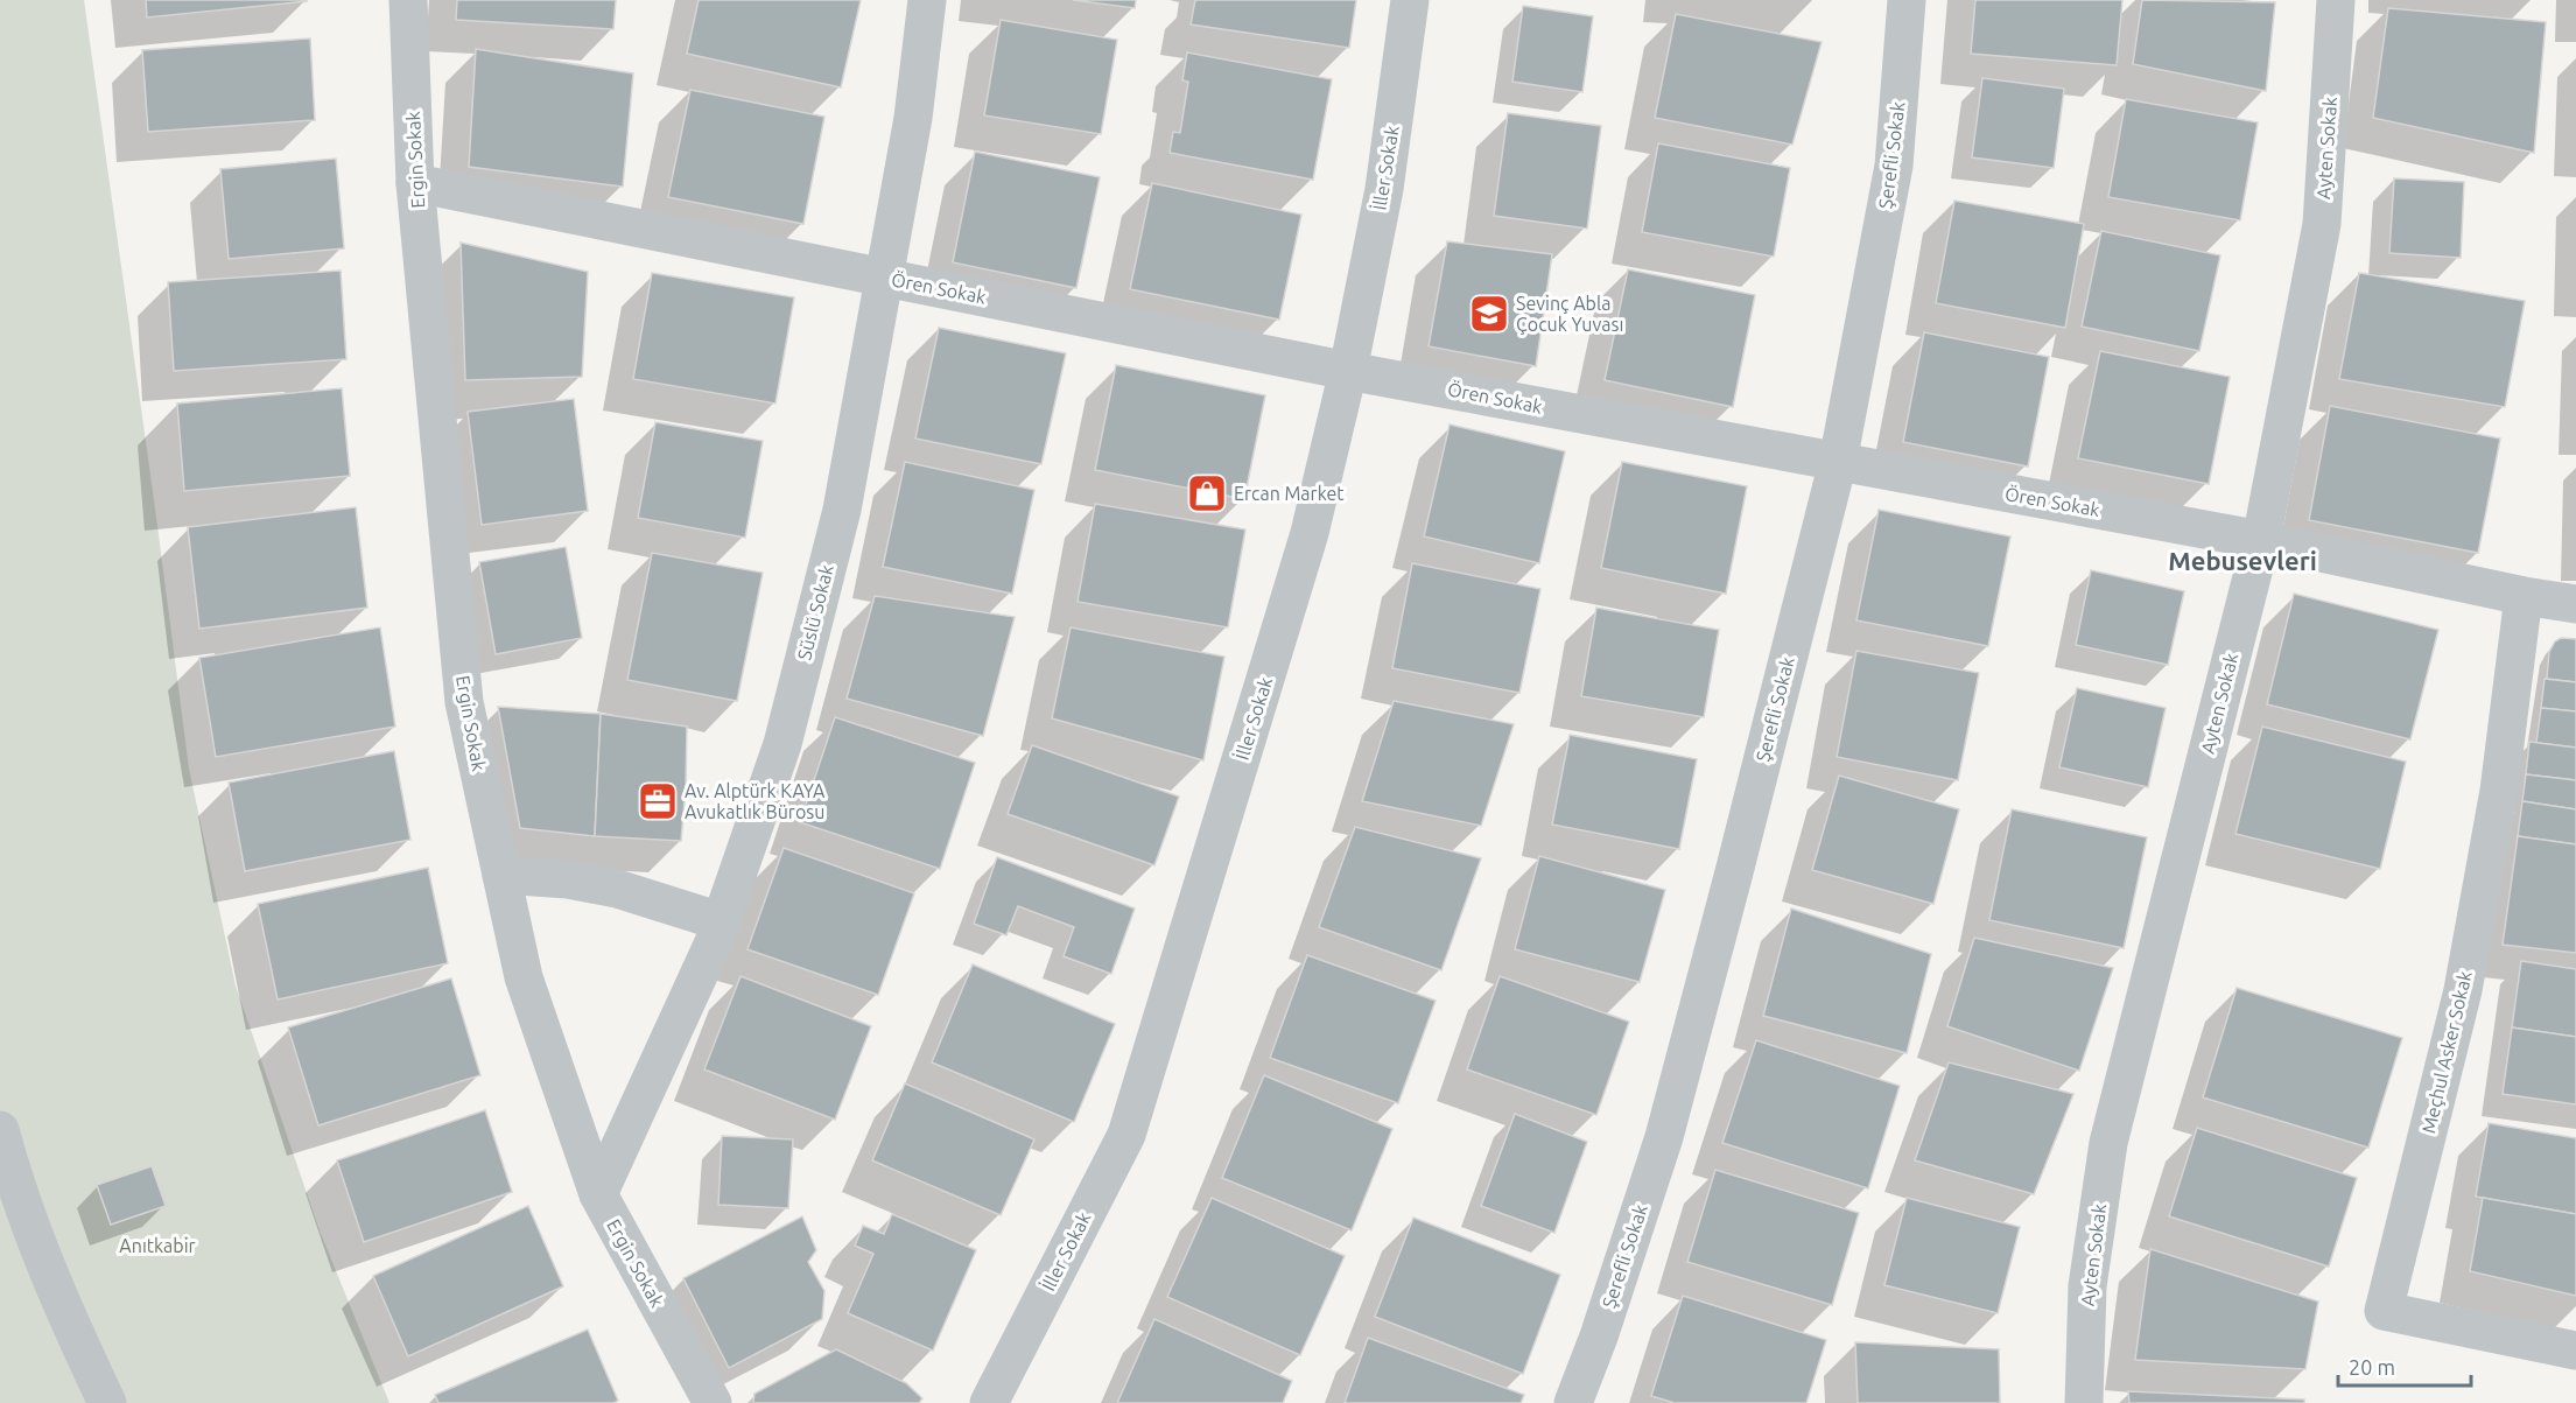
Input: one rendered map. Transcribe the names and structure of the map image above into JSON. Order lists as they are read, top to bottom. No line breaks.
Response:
{"streets":{"street":["Ayten Sokak","Şerefli Sokak","Ergin Sokak","İller Sokak","Ören Sokak","Süslü Sokak","Meçhul Asker Sokak"]},"crossings":[["Ayten Sokak","Ören Sokak"],["Şerefli Sokak","Ören Sokak"],["Ergin Sokak","Ören Sokak"],["Ergin Sokak","Süslü Sokak"],["İller Sokak","Ören Sokak"],["Ören Sokak","Süslü Sokak"],["Ören Sokak","Meçhul Asker Sokak"]],"districts":["Mebusevleri"],"parks":["Anıtkabir"],"places":{"school or university":["Sevinç Abla Çocuk Yuvası"],"shop":["Ercan Market"],"office":["Av. Alptürk KAYA Avukatlık Bürosu"]},"scale_bar":"20 m"}
